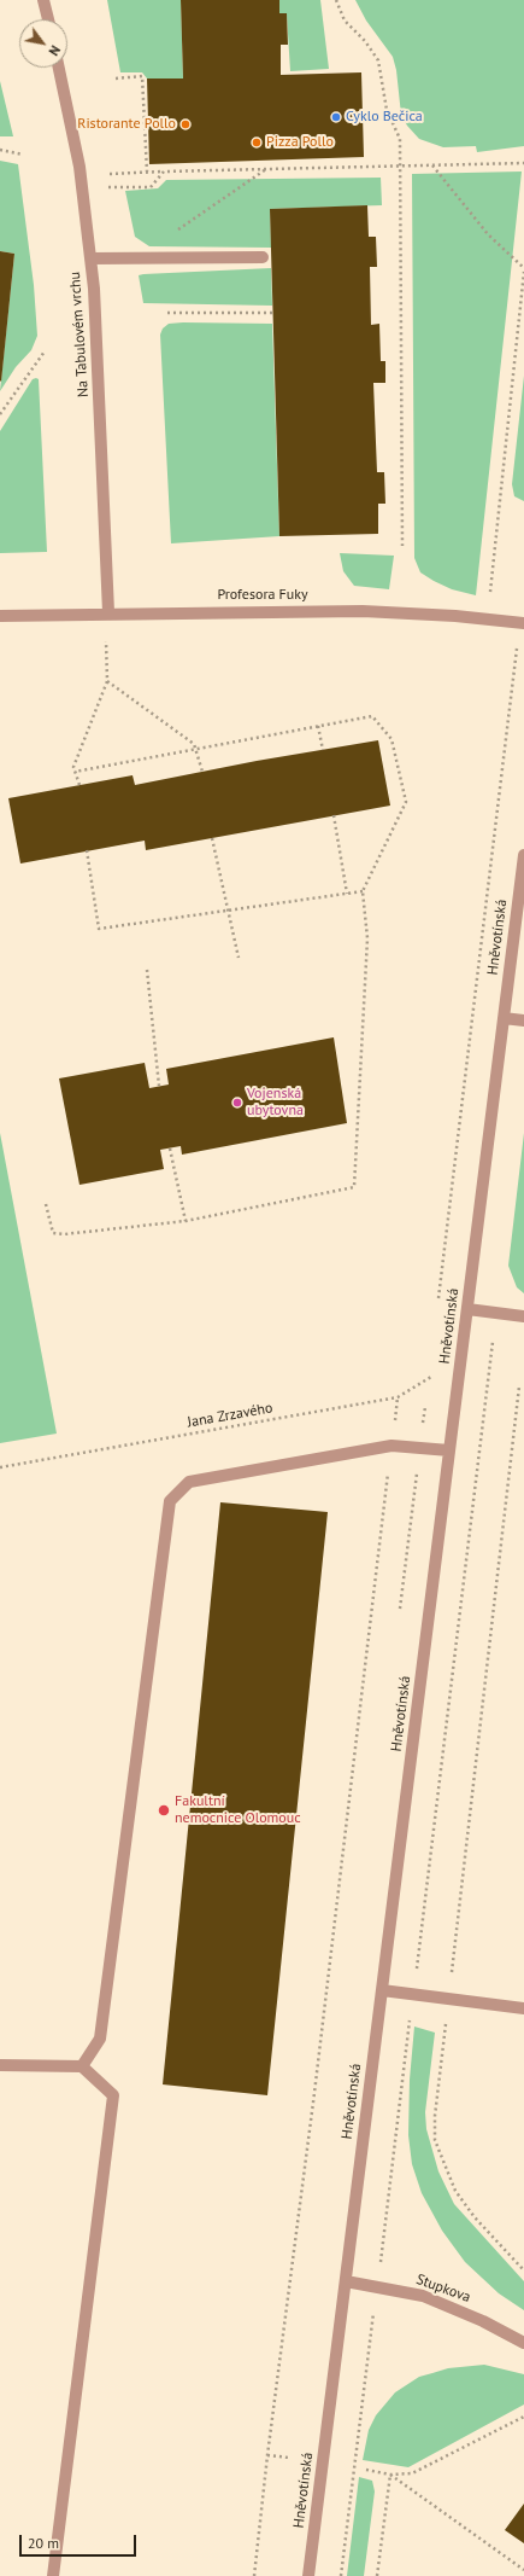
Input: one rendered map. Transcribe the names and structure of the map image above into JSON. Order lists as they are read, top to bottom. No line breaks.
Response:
{"streets":{"street":["Na Tabulovém vrchu","Profesora Fuky","Hněvotínská","Stupkova"],"path":["Jana Zrzavého"]},"crossings":[["Na Tabulovém vrchu","Profesora Fuky"],["Hněvotínská","Stupkova"]],"places":["Cyklo Bečica","Ristorante Pollo","Pizza Pollo","Vojenská ubytovna","Fakultní nemocnice Olomouc"],"scale_bar":"20 m","north":"bottom right"}
